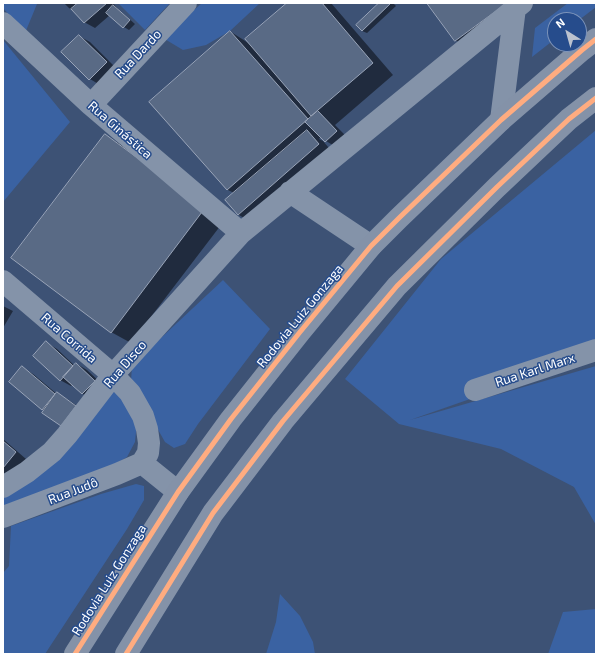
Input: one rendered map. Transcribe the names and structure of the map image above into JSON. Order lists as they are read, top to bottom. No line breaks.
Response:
{"streets":{"highway":["Rodovia Luiz Gonzaga"],"street":["Rua Dardo","Rua Ginástica","Rua Corrida","Rua Disco","Rua Karl Marx","Rua Judô"]},"crossings":[["Rua Dardo","Rua Ginástica"],["Rua Ginástica","Rua Disco"],["Rua Corrida","Rua Disco"],["Rua Corrida","Rua Judô"]],"north":"top left"}
